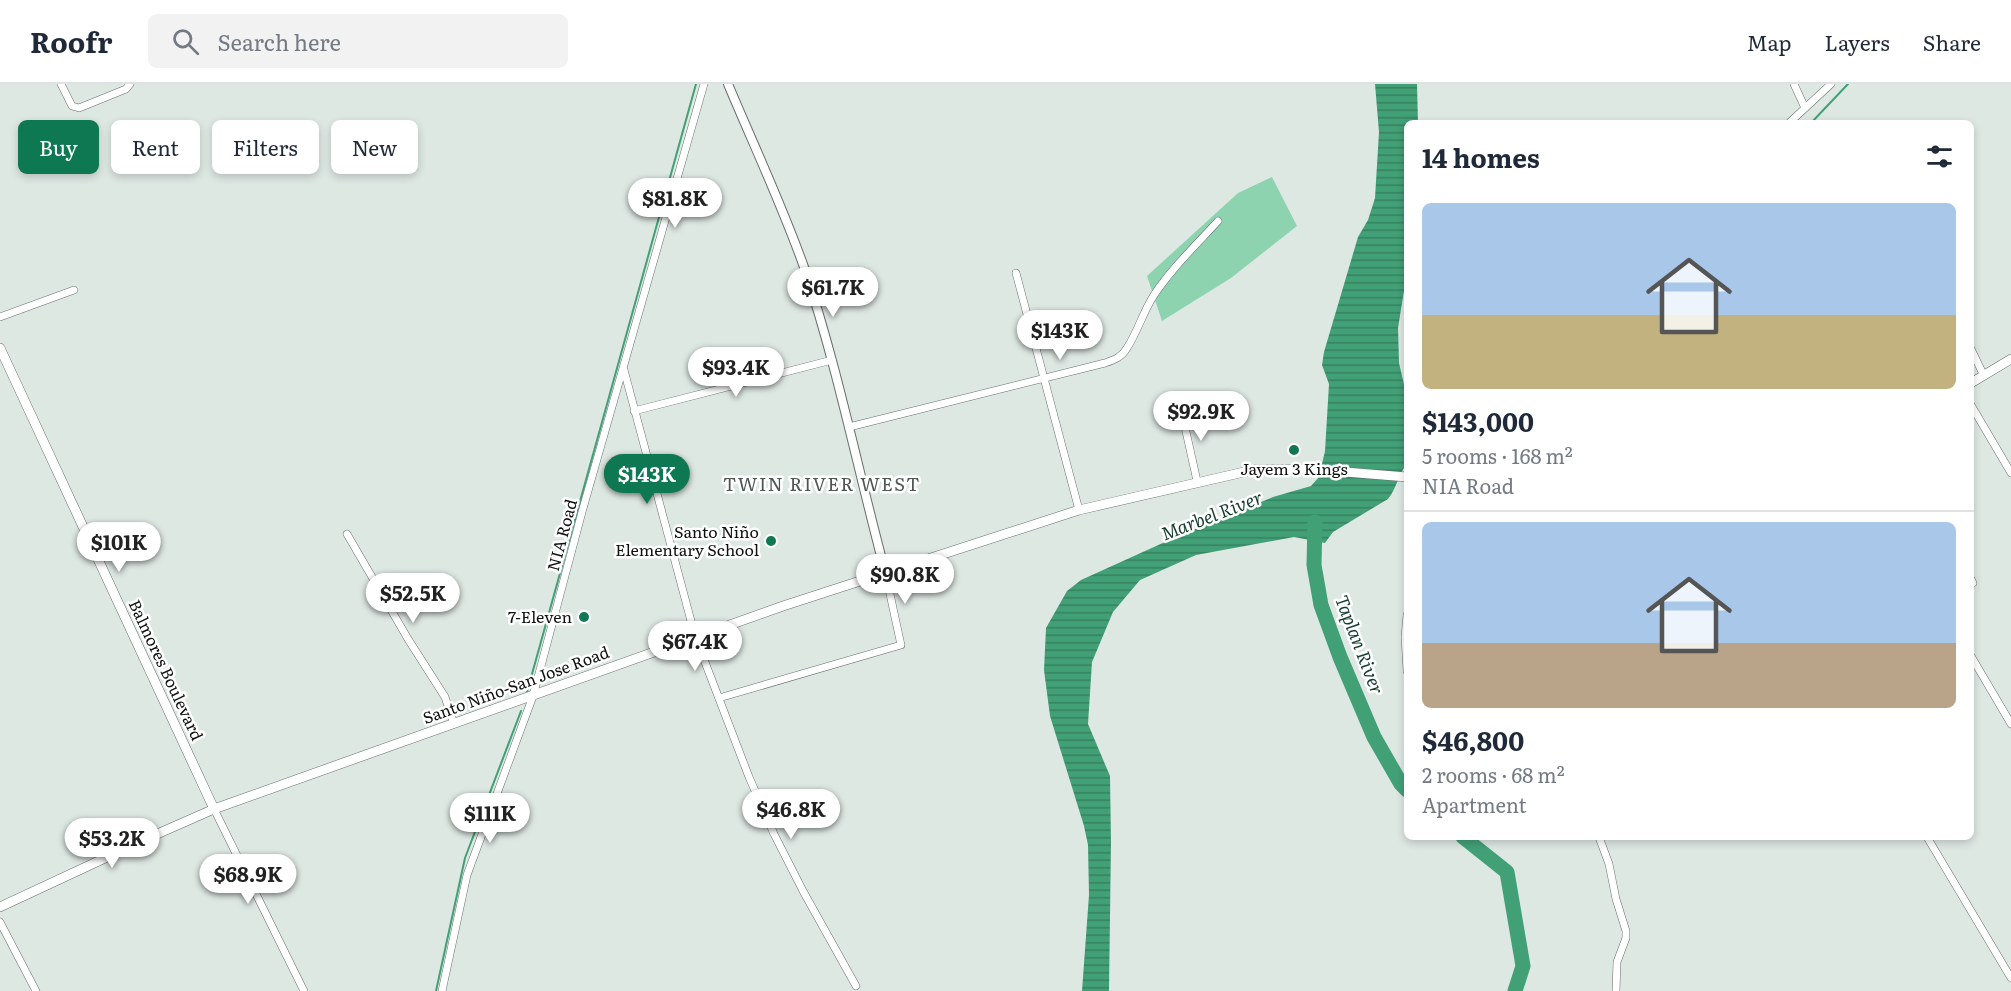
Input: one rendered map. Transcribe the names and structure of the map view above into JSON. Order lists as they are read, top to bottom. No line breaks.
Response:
{"streets":{"main road":["Balmores Boulevard","Santo Niño-San Jose Road"],"street":["NIA Road"]},"crossings":[["NIA Road","Santo Niño-San Jose Road"],["Balmores Boulevard","Santo Niño-San Jose Road"]],"districts":["TWIN RIVER WEST"],"water":["Marbel River","Taplan River"],"places":["Jayem 3 Kings","Santo Niño Elementary School","7-Eleven"],"page":{"header":"Roofr","search":"Search here","nav":["Map","Layers","Share"],"chip":["Buy","Rent","Filters","New"],"heading":"14 homes","price":["$81.8K","$61.7K","$143K","$93.4K","$92.9K","$143K","$101K","$90.8K","$52.5K","$67.4K","$46.8K","$111K","$53.2K","$68.9K"],"list":[{"name":"$143,000","note":"5 rooms · 168 m² · NIA Road"},{"name":"$46,800","note":"2 rooms · 68 m² · Apartment"}]}}
